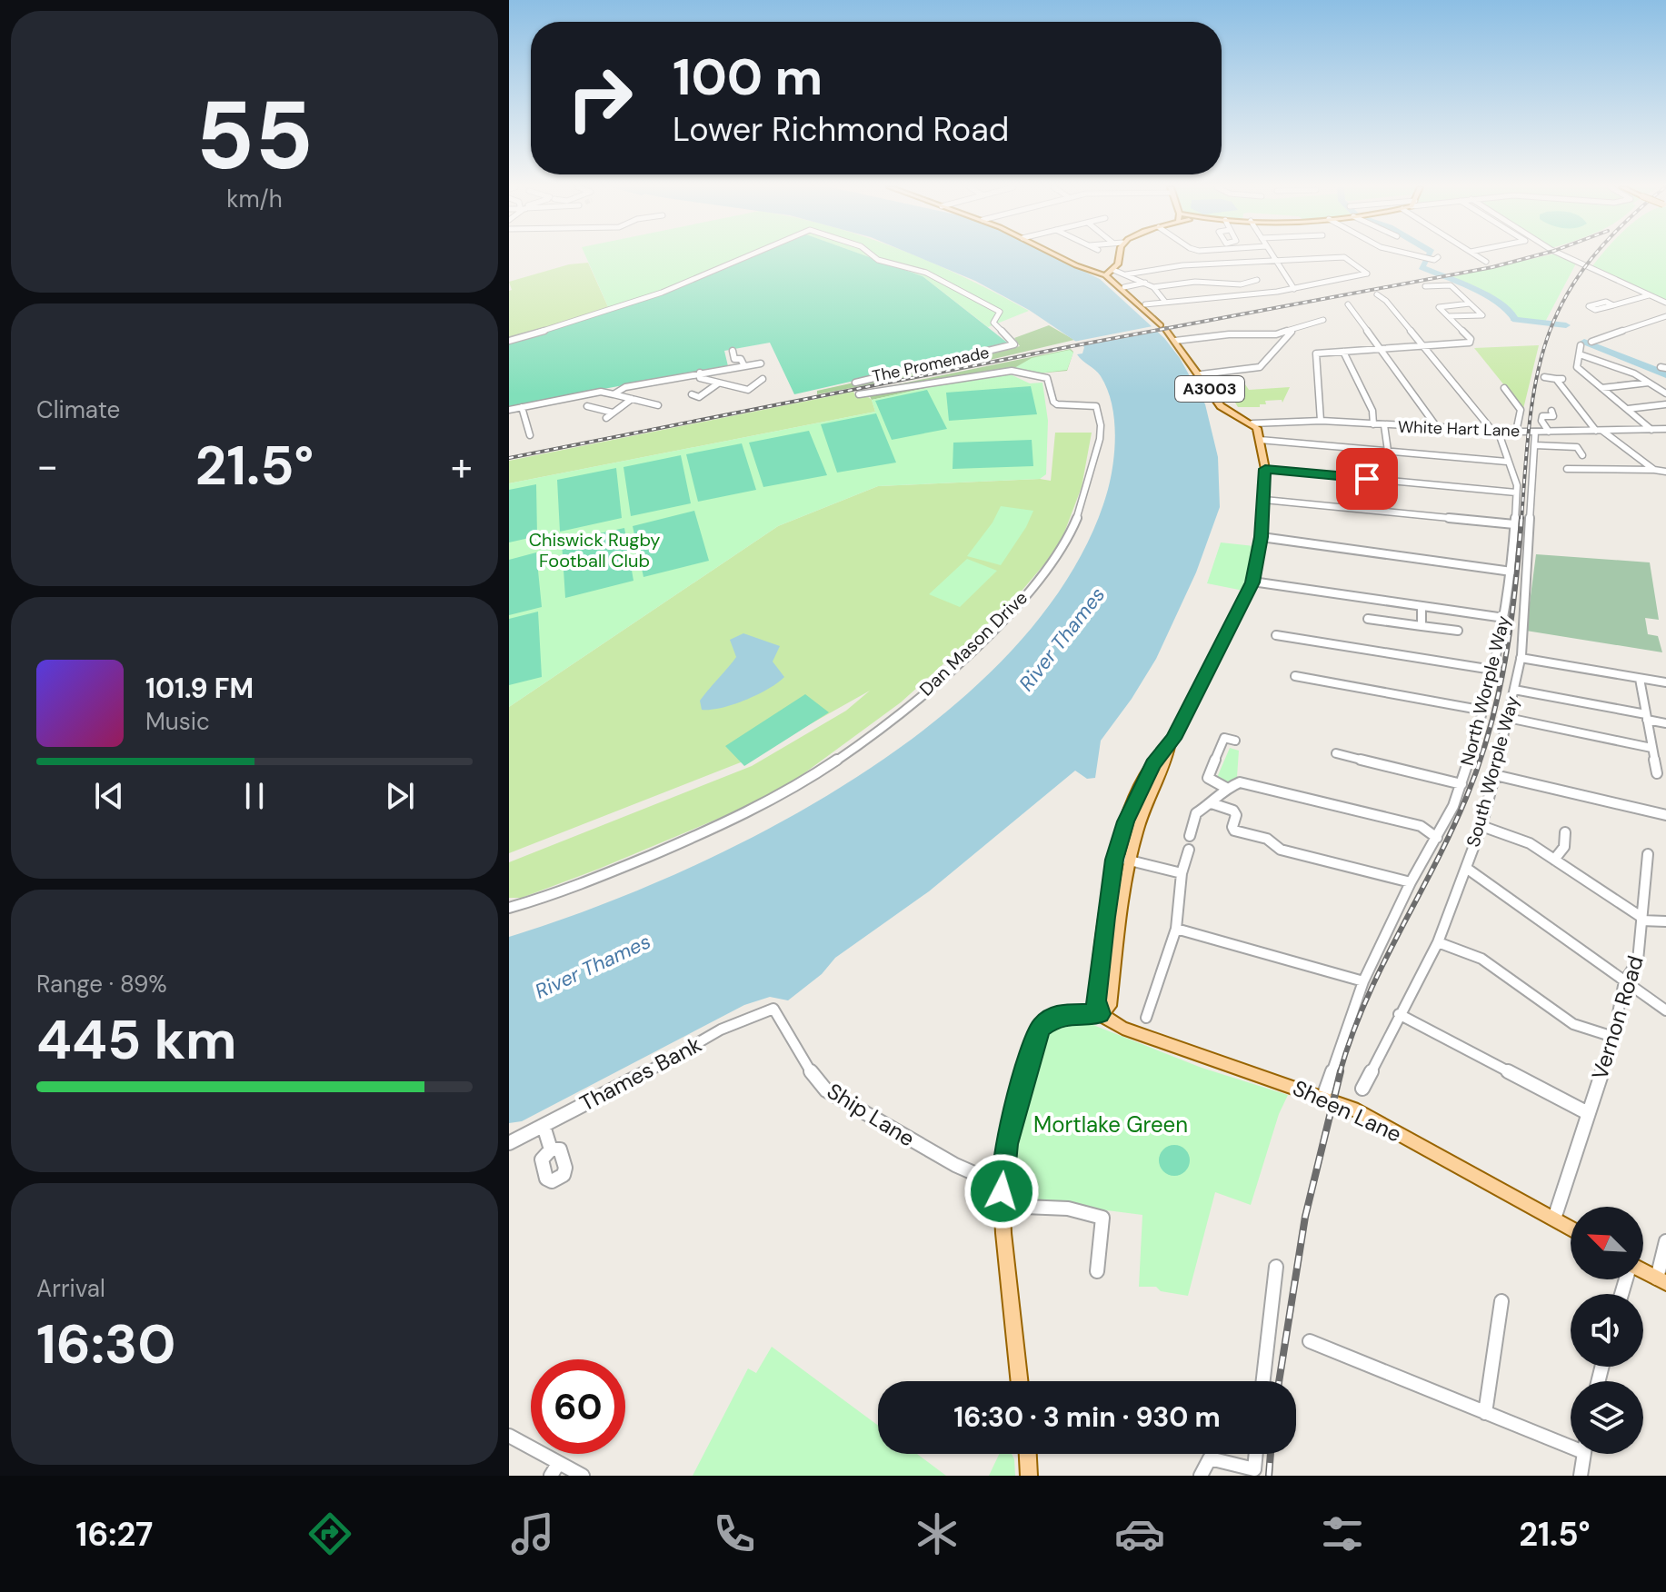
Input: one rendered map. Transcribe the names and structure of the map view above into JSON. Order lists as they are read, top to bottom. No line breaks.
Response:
{"streets":{"main road":["A3003","Sheen Lane"],"street":["The Promenade","White Hart Lane","Dan Mason Drive","North Worple Way","South Worple Way","Vernon Road","Thames Bank","Ship Lane"]},"crossings":[["A3003","White Hart Lane"],["A3003","Sheen Lane"],["White Hart Lane","North Worple Way"],["White Hart Lane","South Worple Way"],["North Worple Way","Sheen Lane"],["Vernon Road","Sheen Lane"],["Thames Bank","Ship Lane"]],"water":["River Thames"],"parks":["Chiswick Rugby Football Club","Mortlake Green"],"north":"top left","page":{"tile":[["55","km/h"],"Climate",["Range · 89%","445 km"],["Arrival","16:30"]],"turn":["100 m","Lower Richmond Road"],"heat":["−","21.5°","+"],"song":["101.9 FM","Music"],"limit":"60","trip":"16:30 · 3 min · 930 m","tabs":["16:27","21.5°"]}}
